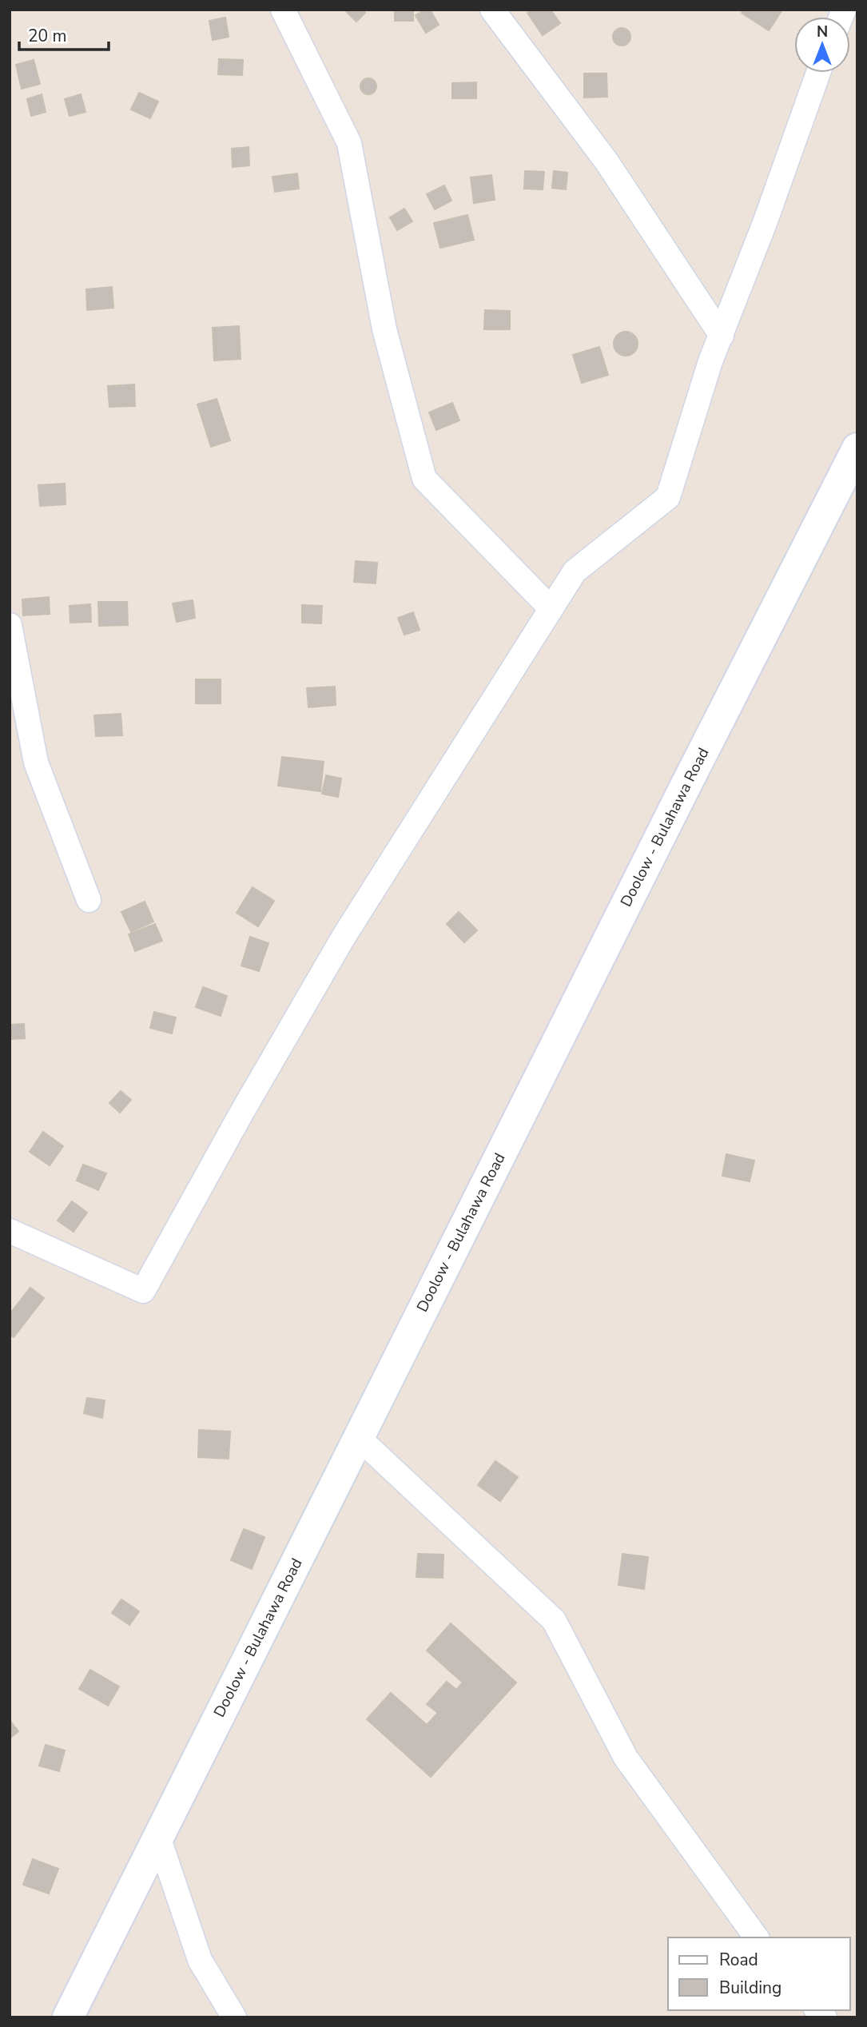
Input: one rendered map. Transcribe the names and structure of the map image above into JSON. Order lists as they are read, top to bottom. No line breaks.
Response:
{"streets":{"main road":["Doolow - Bulahawa Road"]},"legend":["Road","Building"],"scale_bar":"20 m","north":"top"}
